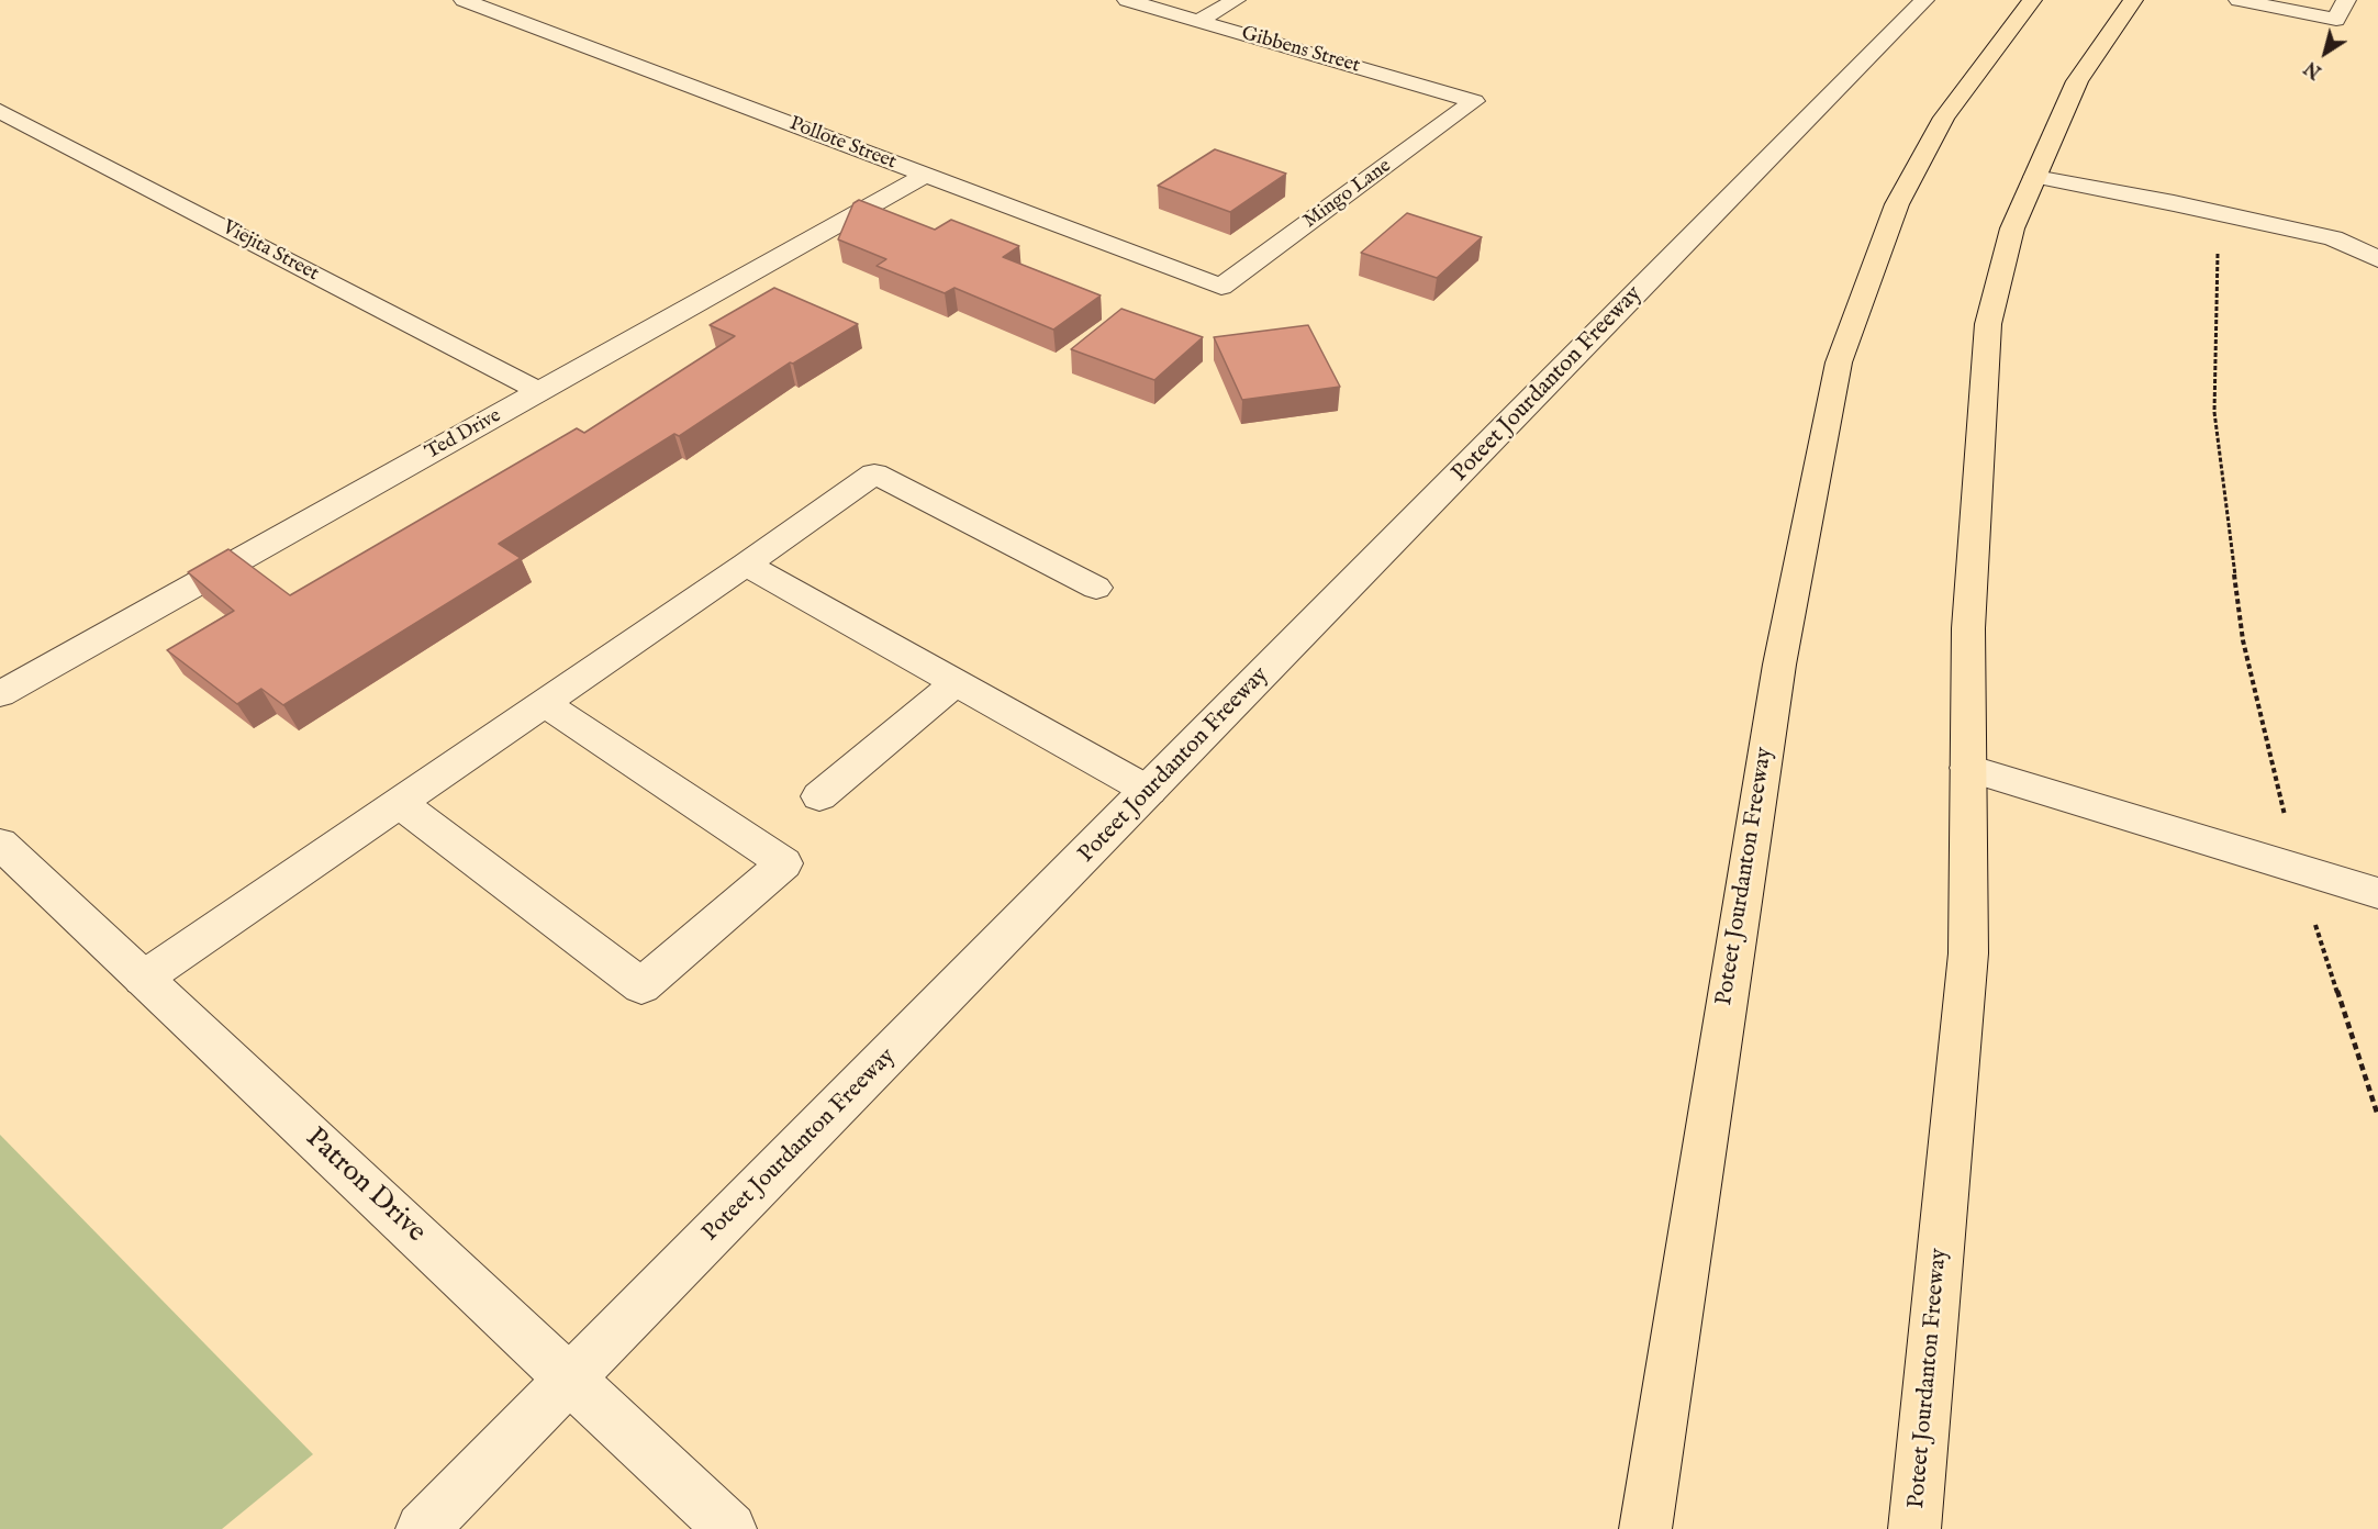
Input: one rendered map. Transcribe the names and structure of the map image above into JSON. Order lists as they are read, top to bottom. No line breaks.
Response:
{"streets":{"main road":["Poteet Jourdanton Freeway"],"street":["Gibbens Street","Pollote Street","Mingo Lane","Viejita Street","Ted Drive","Patron Drive"]},"crossings":[["Gibbens Street","Mingo Lane"],["Pollote Street","Mingo Lane"],["Pollote Street","Ted Drive"],["Viejita Street","Ted Drive"],["Poteet Jourdanton Freeway","Patron Drive"]],"north":"bottom left"}
